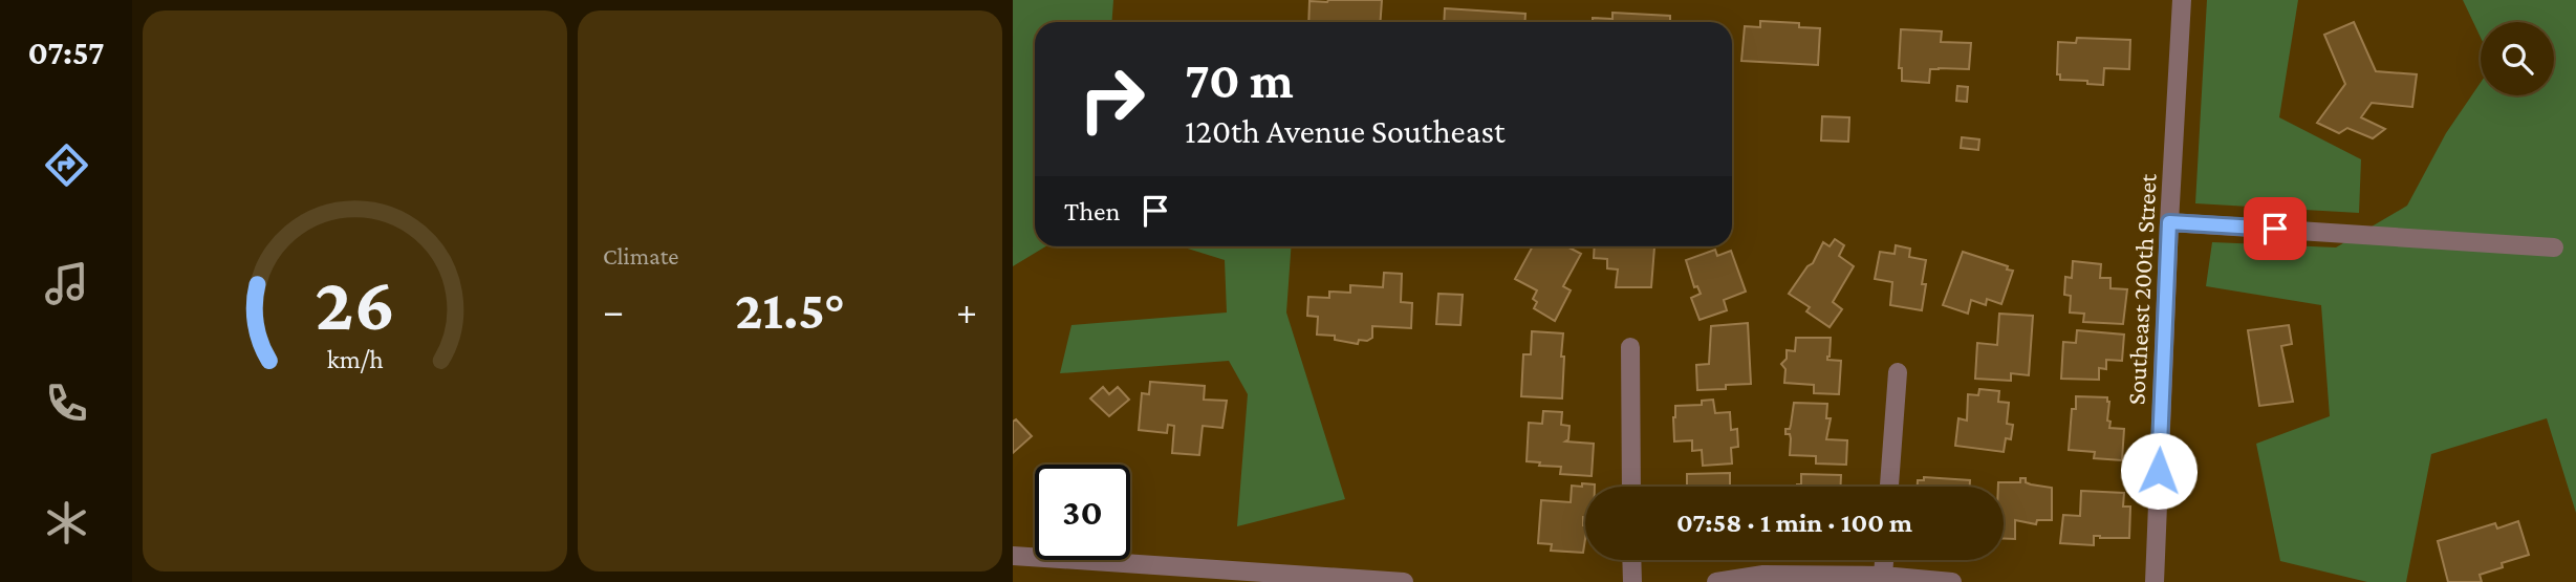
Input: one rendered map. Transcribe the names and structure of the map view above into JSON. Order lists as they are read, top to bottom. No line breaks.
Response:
{"streets":{"street":["Southeast 200th Street"]},"page":{"tabs":"07:57","tile":"Climate","turn":["70 m","120th Avenue Southeast"],"then":"Then","heat":["−","21.5°","+"],"limit":"30","trip":"07:58 · 1 min · 100 m","gauge":["26","km/h"]}}
